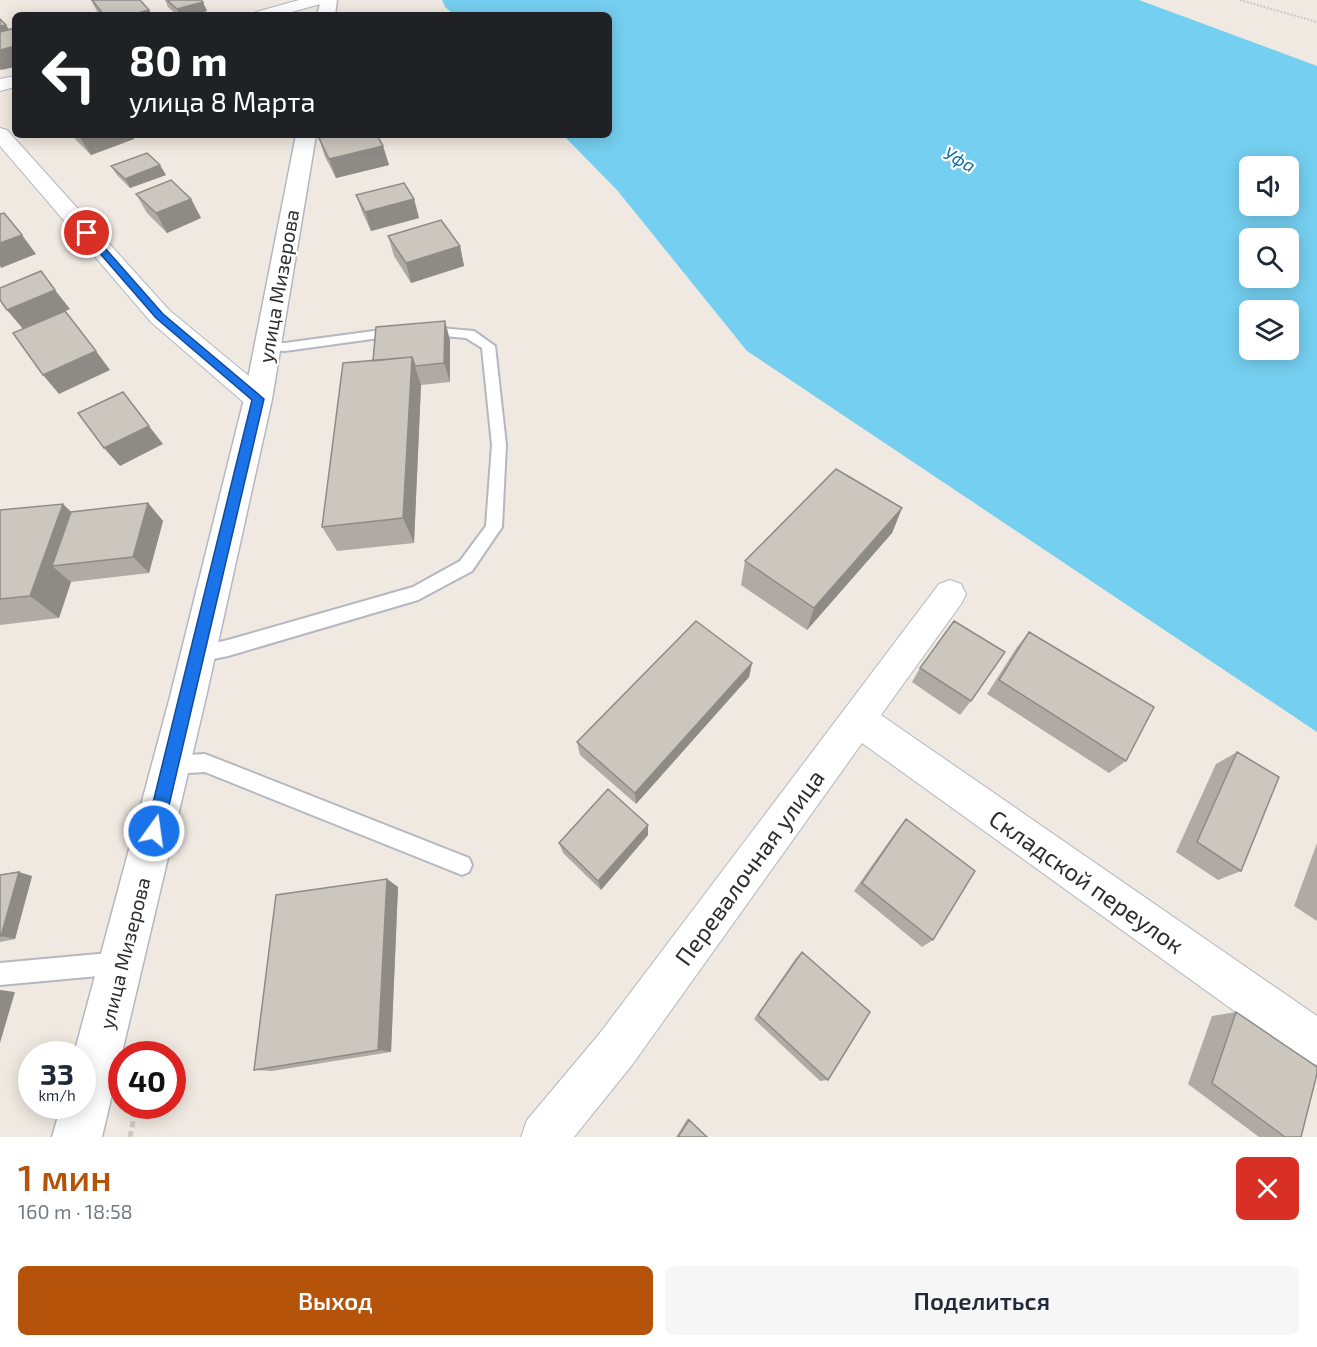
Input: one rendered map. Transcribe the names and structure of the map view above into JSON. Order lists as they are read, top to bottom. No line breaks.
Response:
{"streets":{"street":["улица Мизерова","Перевалочная улица","Складской переулок"]},"crossings":[["Перевалочная улица","Складской переулок"]],"water":["Уфа"],"page":{"turn":["80 m","улица 8 Марта"],"speed":"33 km/h","limit":"40","heading":["1 мин","160 m · 18:58"],"buttons":["Выход","Поделиться"]}}
